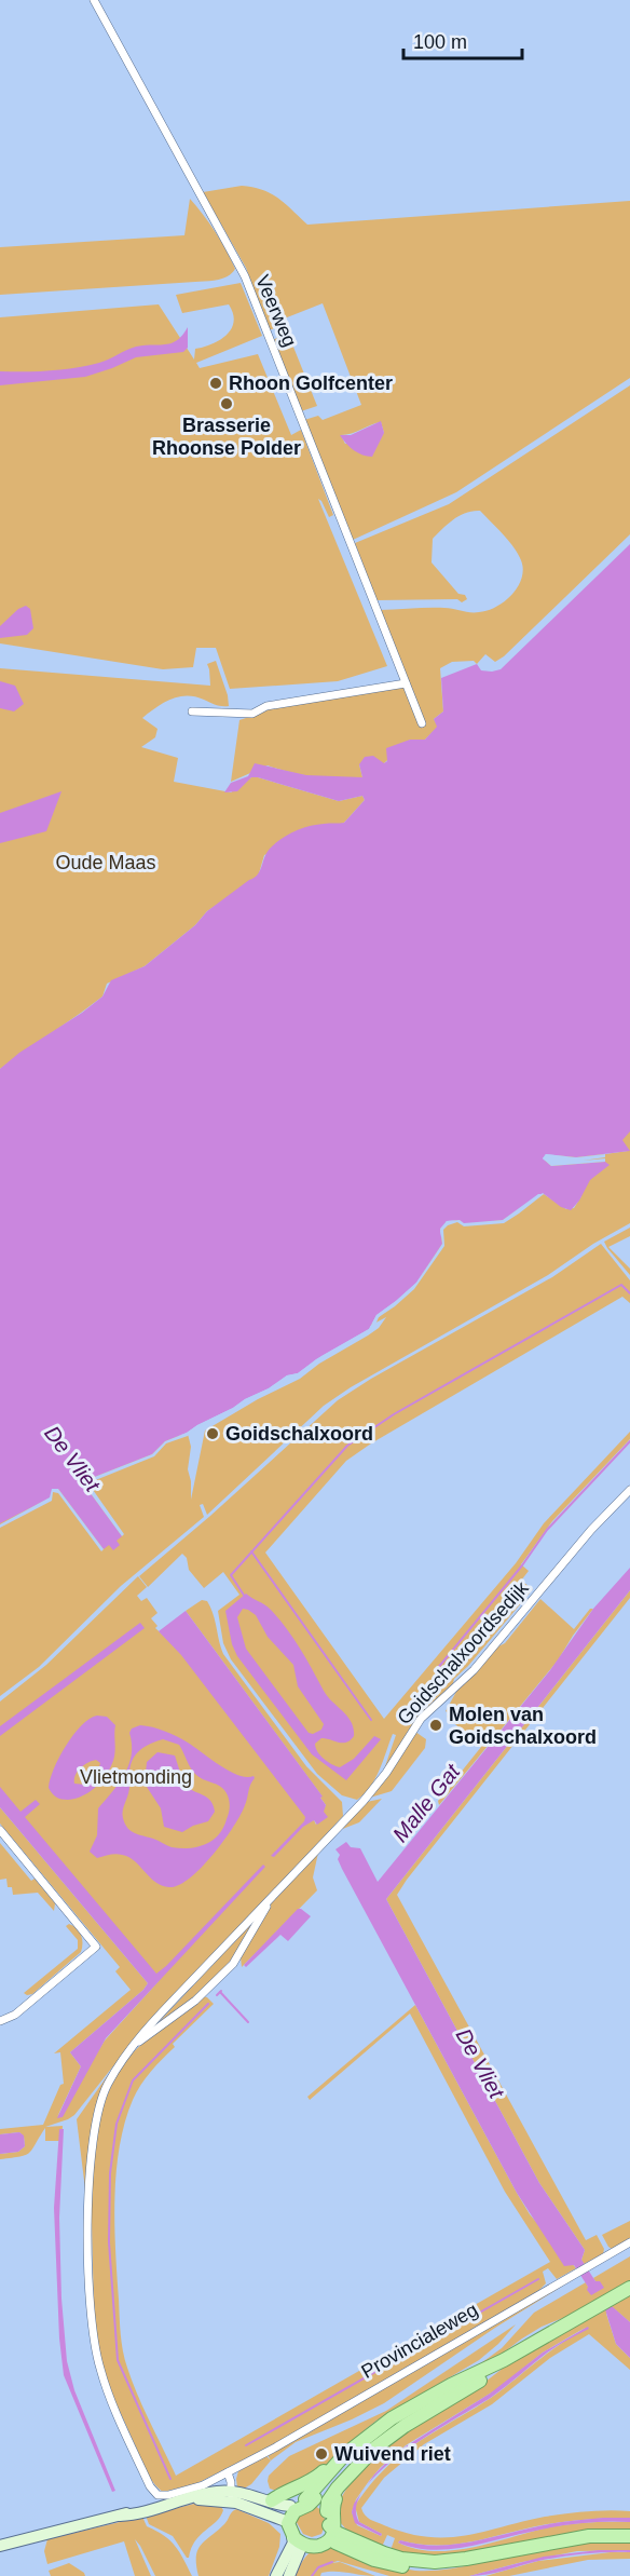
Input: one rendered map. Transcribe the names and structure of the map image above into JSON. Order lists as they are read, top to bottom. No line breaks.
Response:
{"streets":{"street":["Veerweg","Goidschalxoordsedijk","Provincialeweg"]},"crossings":[["Goidschalxoordsedijk","Provincialeweg"]],"water":["De Vliet","Malle Gat"],"parks":["Oude Maas","Vlietmonding"],"places":["Rhoon Golfcenter","Brasserie Rhoonse Polder","Goidschalxoord","Molen van Goidschalxoord","Wuivend riet"],"scale_bar":"100 m"}
